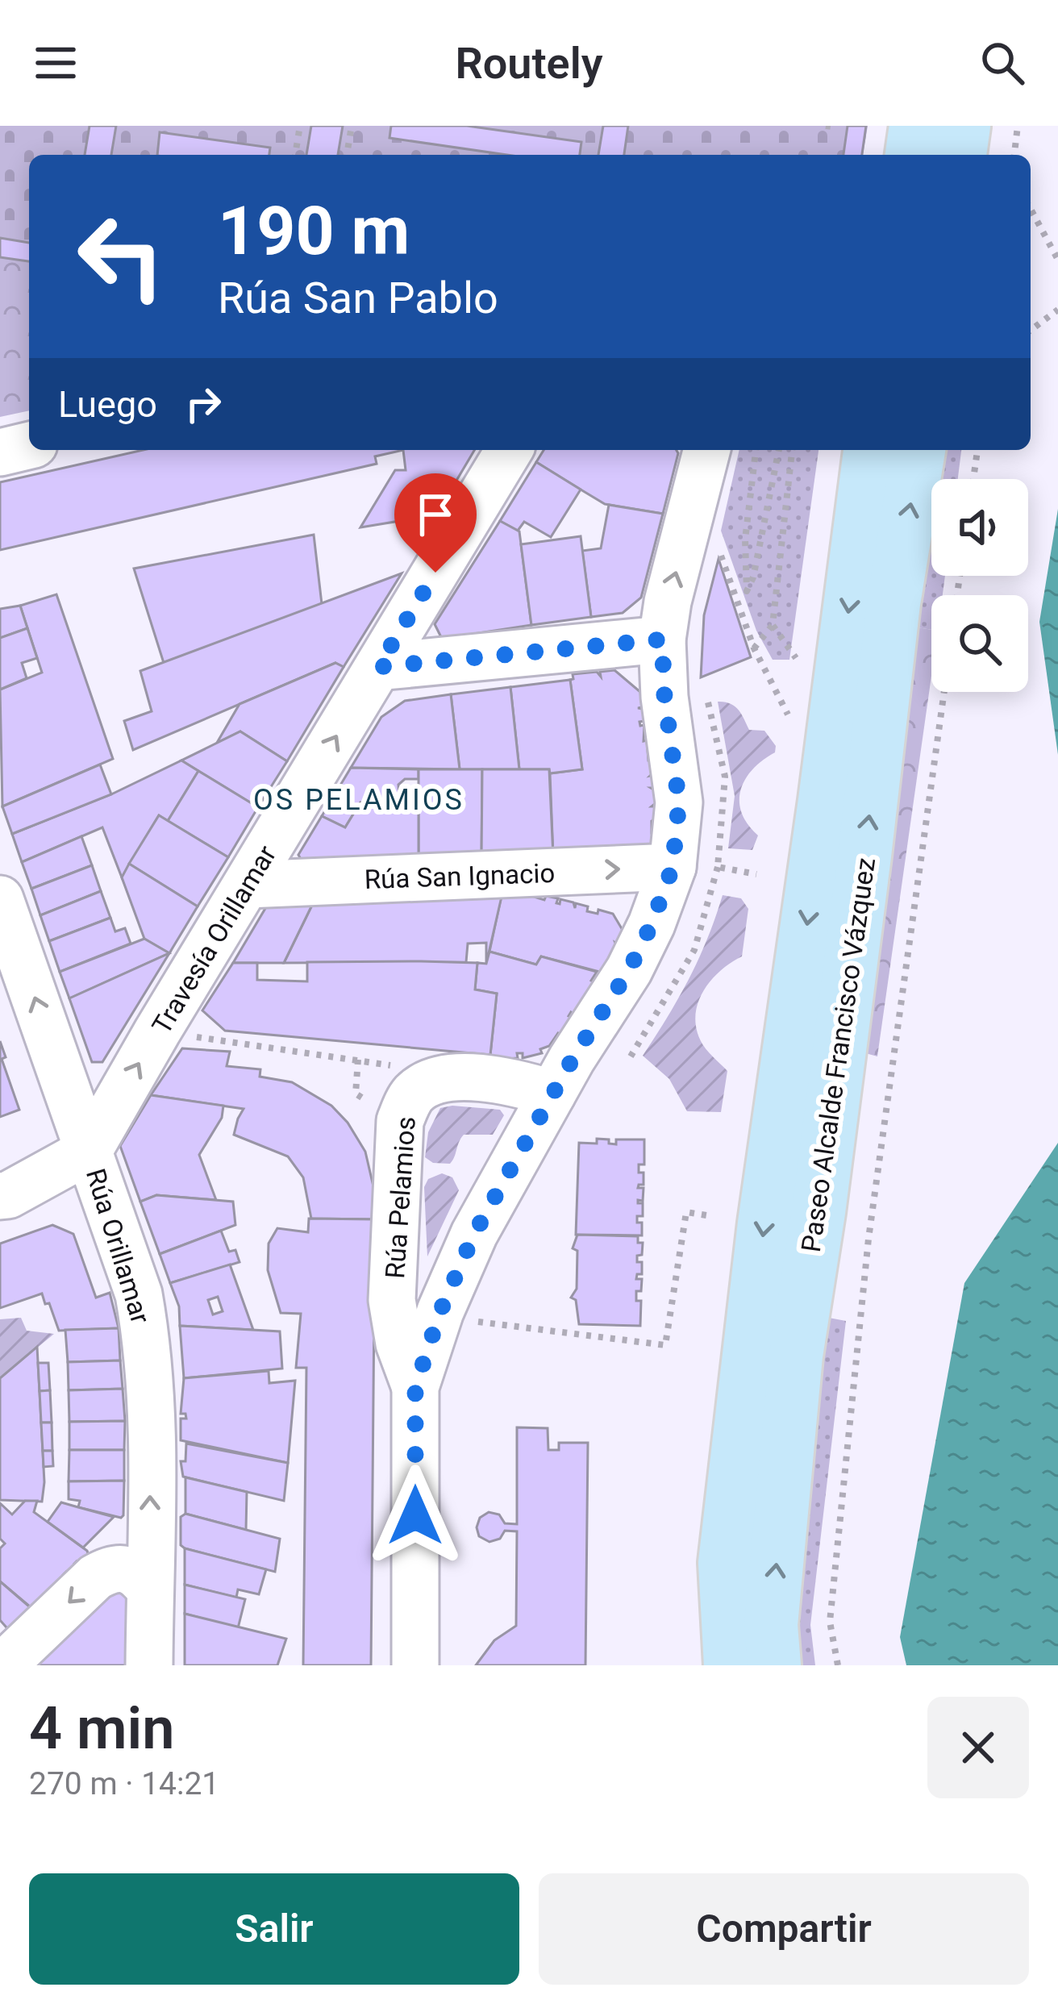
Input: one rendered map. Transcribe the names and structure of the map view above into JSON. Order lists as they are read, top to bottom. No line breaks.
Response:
{"streets":{"main road":["Paseo Alcalde Francisco Vázquez"],"street":["Rúa San Ignacio","Travesía Orillamar","Rúa Pelamios","Rúa Orillamar"]},"crossings":[["Rúa San Ignacio","Travesía Orillamar"],["Rúa San Ignacio","Rúa Pelamios"],["Travesía Orillamar","Rúa Orillamar"]],"one_way":["Travesía Orillamar","Rúa Orillamar"],"districts":["OS PELAMIOS"],"page":{"header":"Routely","turn":["190 m","Rúa San Pablo"],"then":"Luego","heading":["4 min","270 m · 14:21"],"buttons":["Salir","Compartir"]}}
